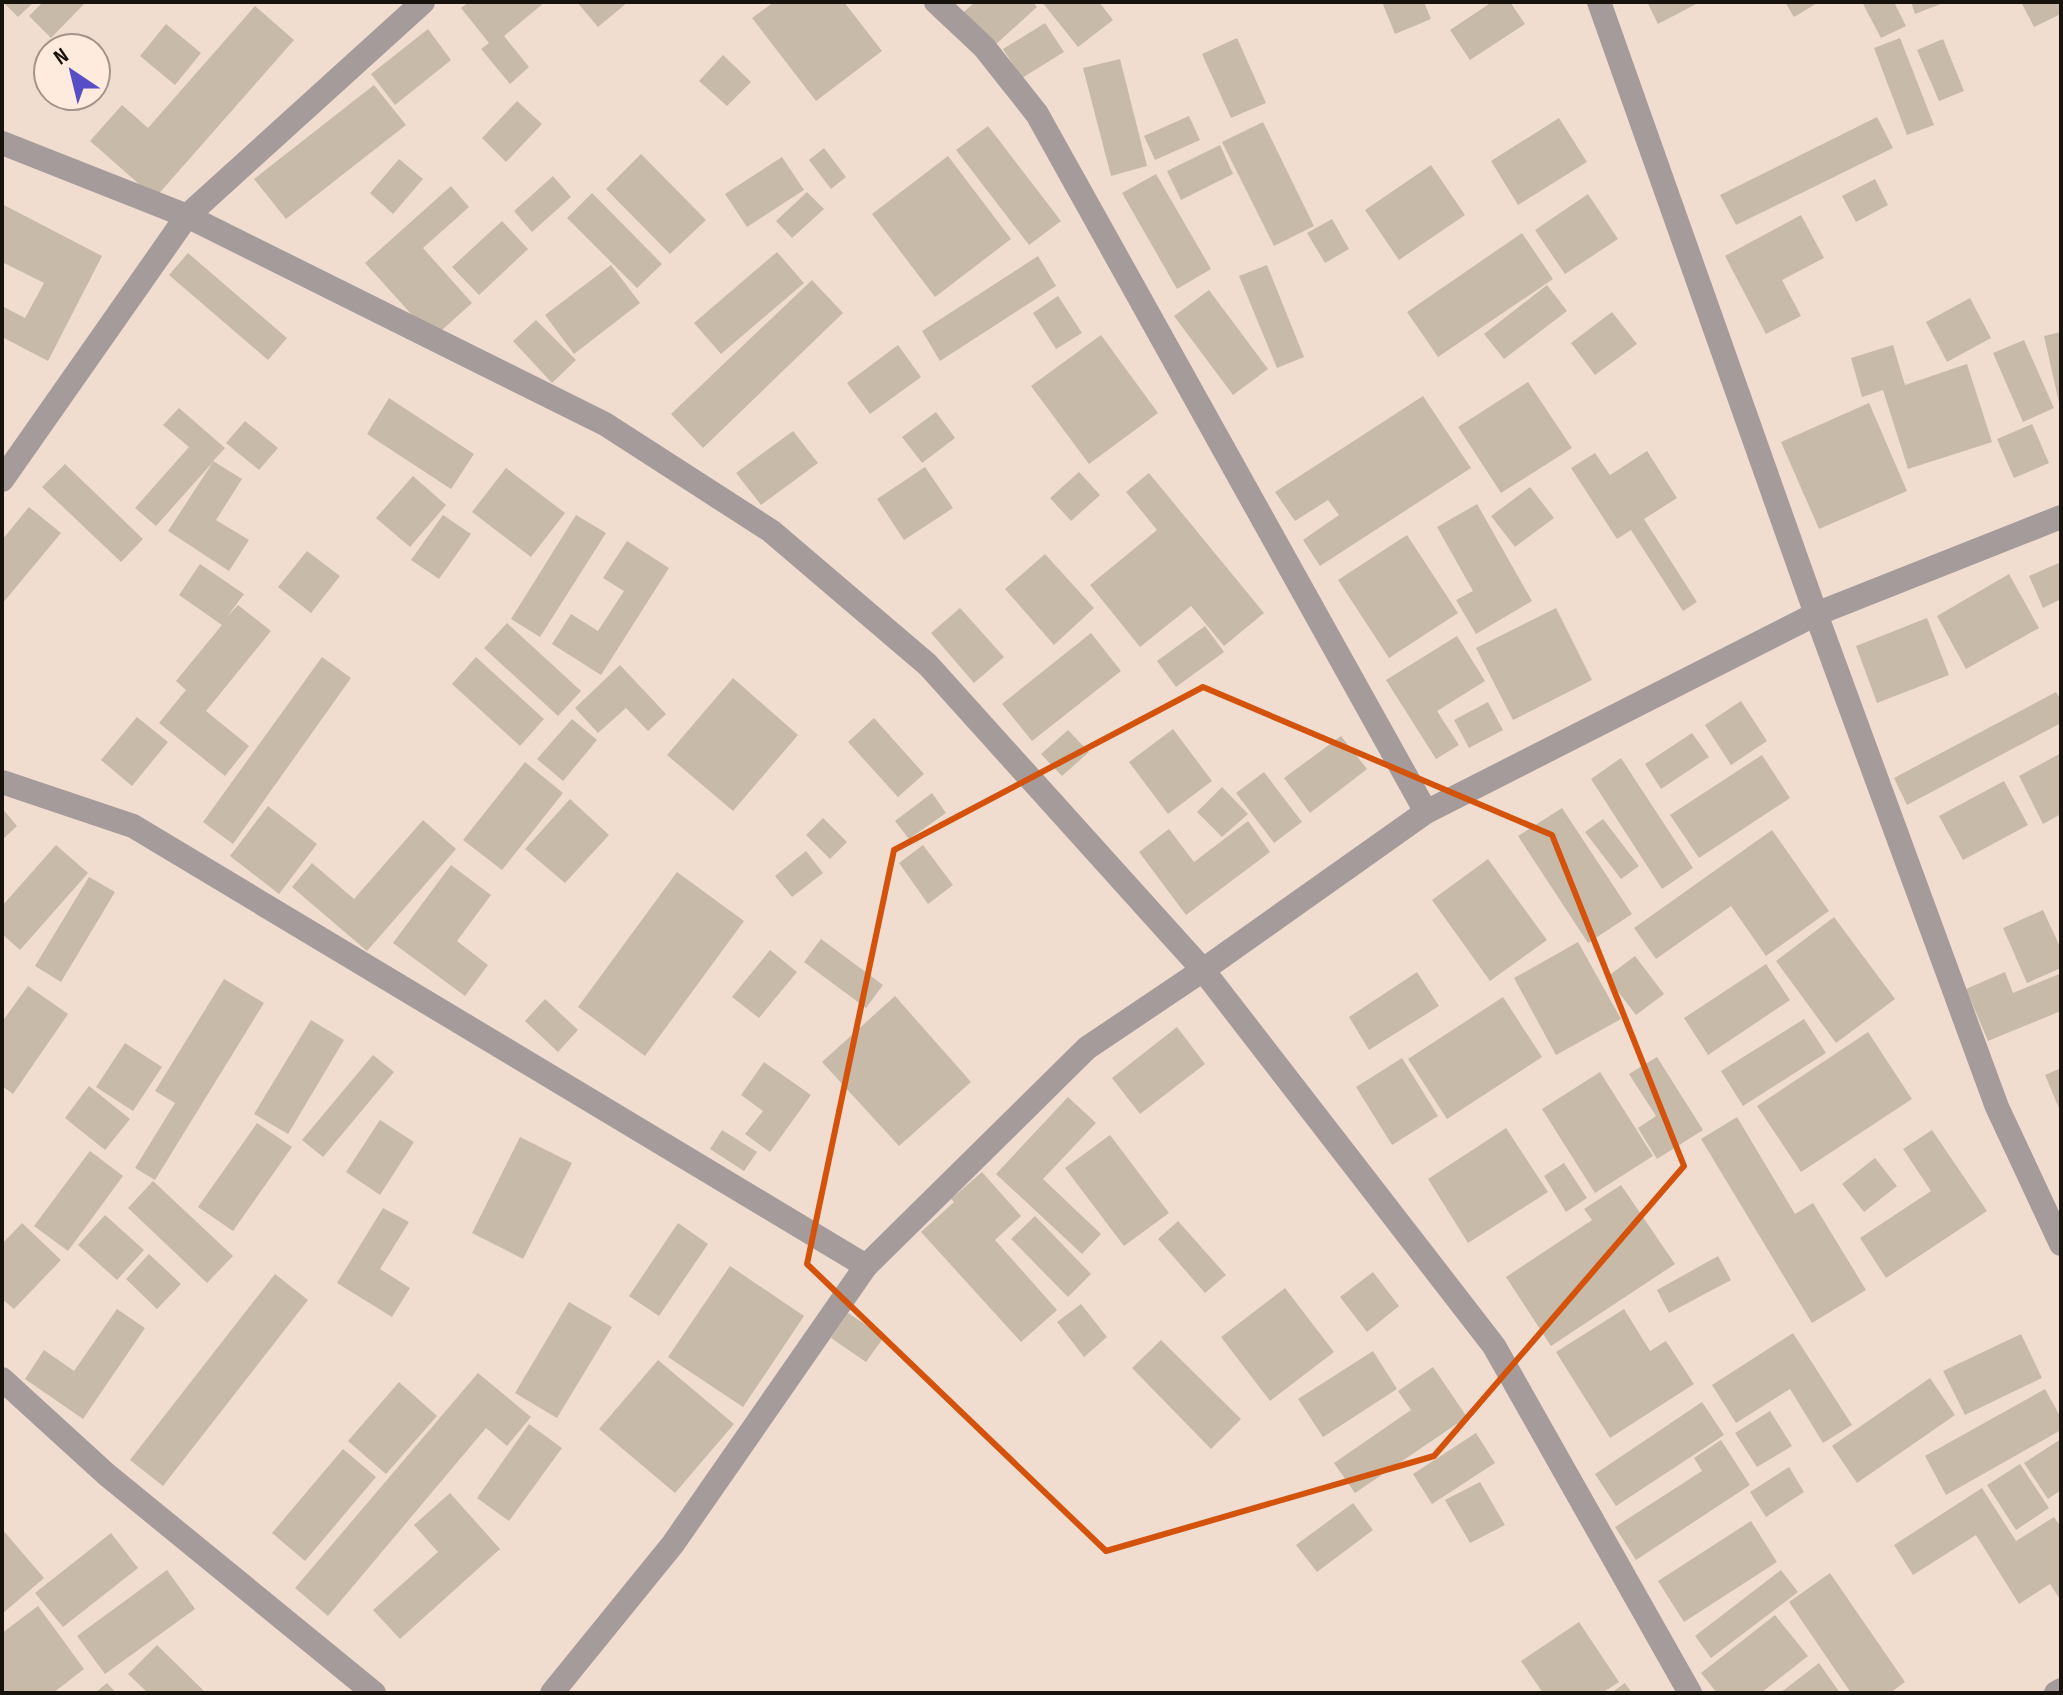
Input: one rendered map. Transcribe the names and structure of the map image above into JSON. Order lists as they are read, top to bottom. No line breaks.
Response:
{"north":"top left"}
